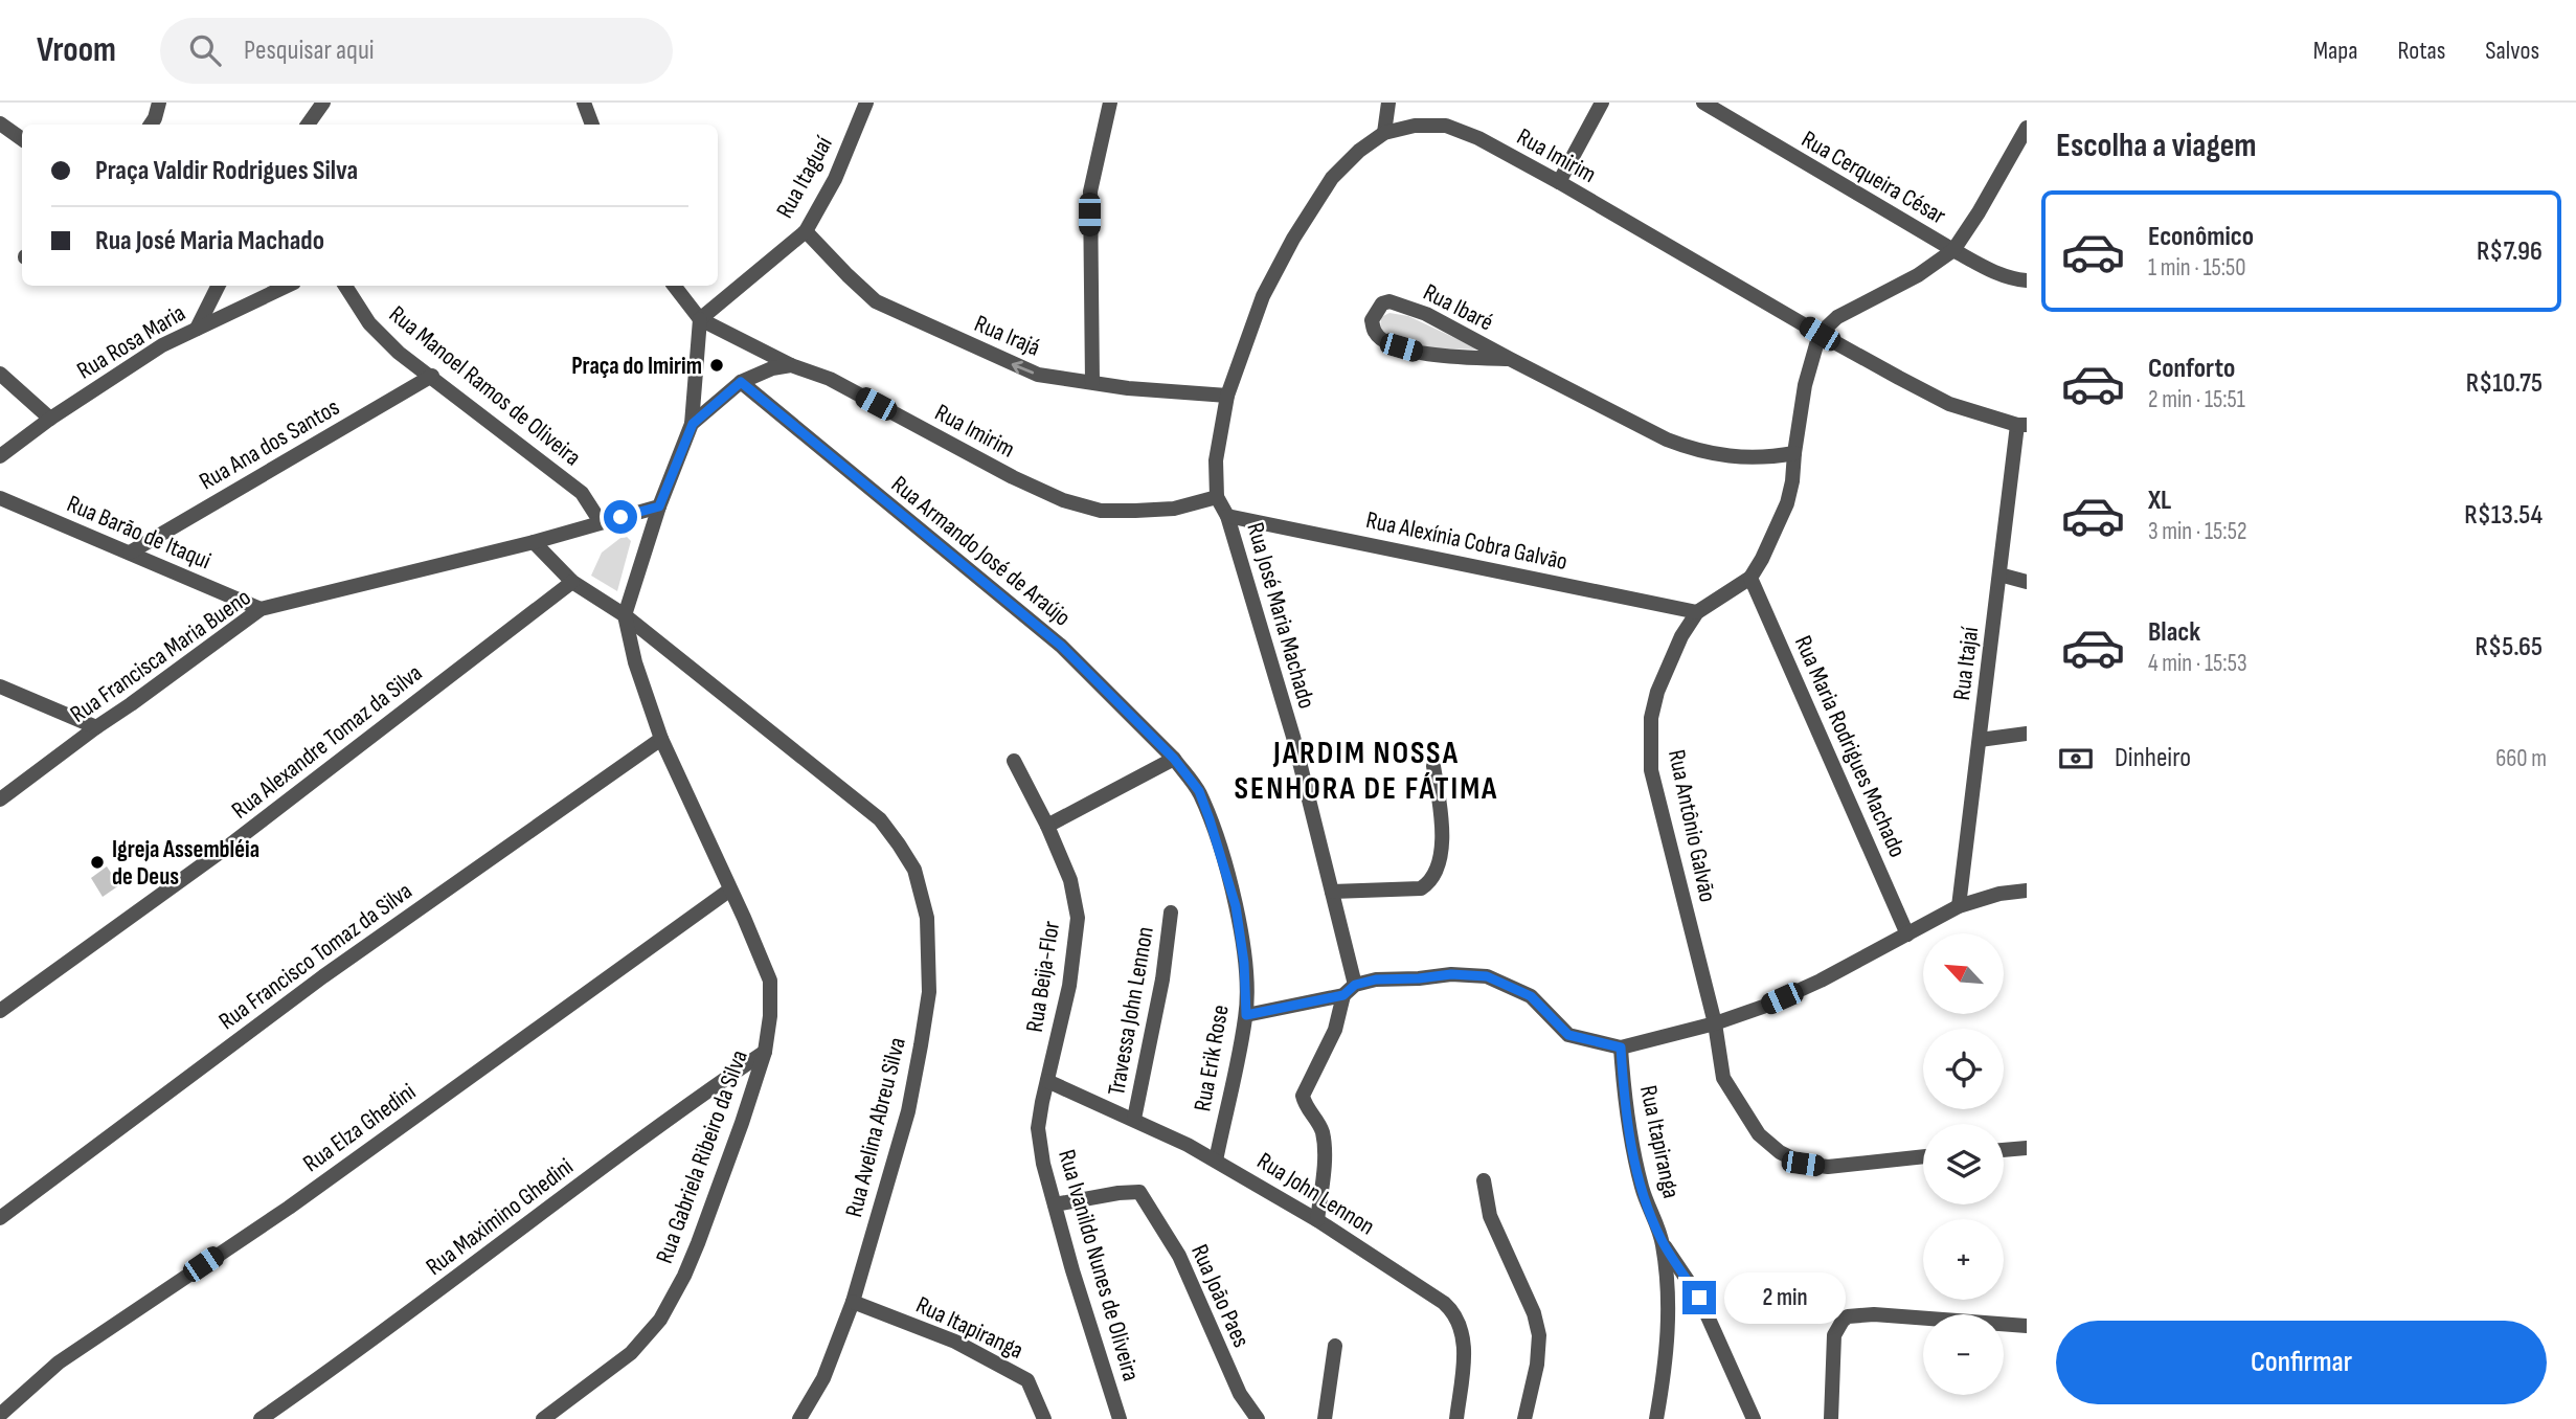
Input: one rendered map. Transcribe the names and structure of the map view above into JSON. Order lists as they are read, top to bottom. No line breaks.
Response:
{"streets":{"street":["Rua Imirim","Rua Itaguaí","Rua Cerqueira César","Rua Ibaré","Rua Irajá","Rua Rosa Maria","Rua Manoel Ramos de Oliveira","Rua Ana dos Santos","Rua Barão de Itaqui","Rua Alexínia Cobra Galvão","Rua Armando José de Araújo","Rua José Maria Machado","Rua Francisca Maria Bueno","Rua Itajaí","Rua Alexandre Tomaz da Silva","Rua Maria Rodrigues Machado","Rua Antônio Galvão","Rua Francisco Tomaz da Silva","Rua Beija-Flor","Travessa John Lennon","Rua Erik Rose","Rua Elza Ghedini","Rua Avelina Abreu Silva","Rua Itapiranga","Rua Gabriela Ribeiro da Silva","Rua John Lennon","Rua Maximino Ghedini","Rua Ivanildo Nunes de Oliveira","Rua João Paes"]},"crossings":[["Rua Imirim","Rua Itaguaí"],["Rua Imirim","Rua Irajá"],["Rua Imirim","Rua Alexínia Cobra Galvão"],["Rua Imirim","Rua José Maria Machado"],["Rua Imirim","Rua Itajaí"],["Rua Imirim","Rua Antônio Galvão"],["Rua Itaguaí","Rua Irajá"],["Rua Ibaré","Rua Antônio Galvão"],["Rua Manoel Ramos de Oliveira","Rua Ana dos Santos"],["Rua Manoel Ramos de Oliveira","Rua Francisca Maria Bueno"],["Rua Ana dos Santos","Rua Barão de Itaqui"],["Rua Barão de Itaqui","Rua Francisca Maria Bueno"],["Rua Alexínia Cobra Galvão","Rua José Maria Machado"],["Rua Alexínia Cobra Galvão","Rua Antônio Galvão"],["Rua Armando José de Araújo","Rua Erik Rose"],["Rua Francisca Maria Bueno","Rua Avelina Abreu Silva"],["Rua Alexandre Tomaz da Silva","Rua Avelina Abreu Silva"],["Rua Maria Rodrigues Machado","Rua Antônio Galvão"],["Rua Francisco Tomaz da Silva","Rua Gabriela Ribeiro da Silva"],["Rua Beija-Flor","Rua John Lennon"],["Rua Beija-Flor","Rua Ivanildo Nunes de Oliveira"],["Travessa John Lennon","Rua John Lennon"],["Rua Erik Rose","Rua John Lennon"],["Rua Elza Ghedini","Rua Gabriela Ribeiro da Silva"],["Rua Avelina Abreu Silva","Rua Itapiranga"],["Rua Avelina Abreu Silva","Rua Gabriela Ribeiro da Silva"],["Rua Gabriela Ribeiro da Silva","Rua Maximino Ghedini"],["Rua John Lennon","Rua Ivanildo Nunes de Oliveira"],["Rua Ivanildo Nunes de Oliveira","Rua João Paes"]],"one_way":["Rua Irajá"],"districts":["JARDIM NOSSA SENHORA DE FÁTIMA"],"places":["Praça do Imirim","Igreja Assembléia de Deus"],"north":"top left","page":{"header":"Vroom","search":"Pesquisar aqui","nav":["Mapa","Rotas","Salvos"],"heading":"Escolha a viagem","banner":["Praça Valdir Rodrigues Silva","Rua José Maria Machado"],"list":[{"name":"Econômico","note":"1 min · 15:50","value":"R$7.96"},{"name":"Conforto","note":"2 min · 15:51","value":"R$10.75"},{"name":"XL","note":"3 min · 15:52","value":"R$13.54"},{"name":"Black","note":"4 min · 15:53","value":"R$5.65"}],"pay":["Dinheiro","660 m"],"map_buttons":["+","−"],"bubble":"2 min","buttons":"Confirmar"}}
